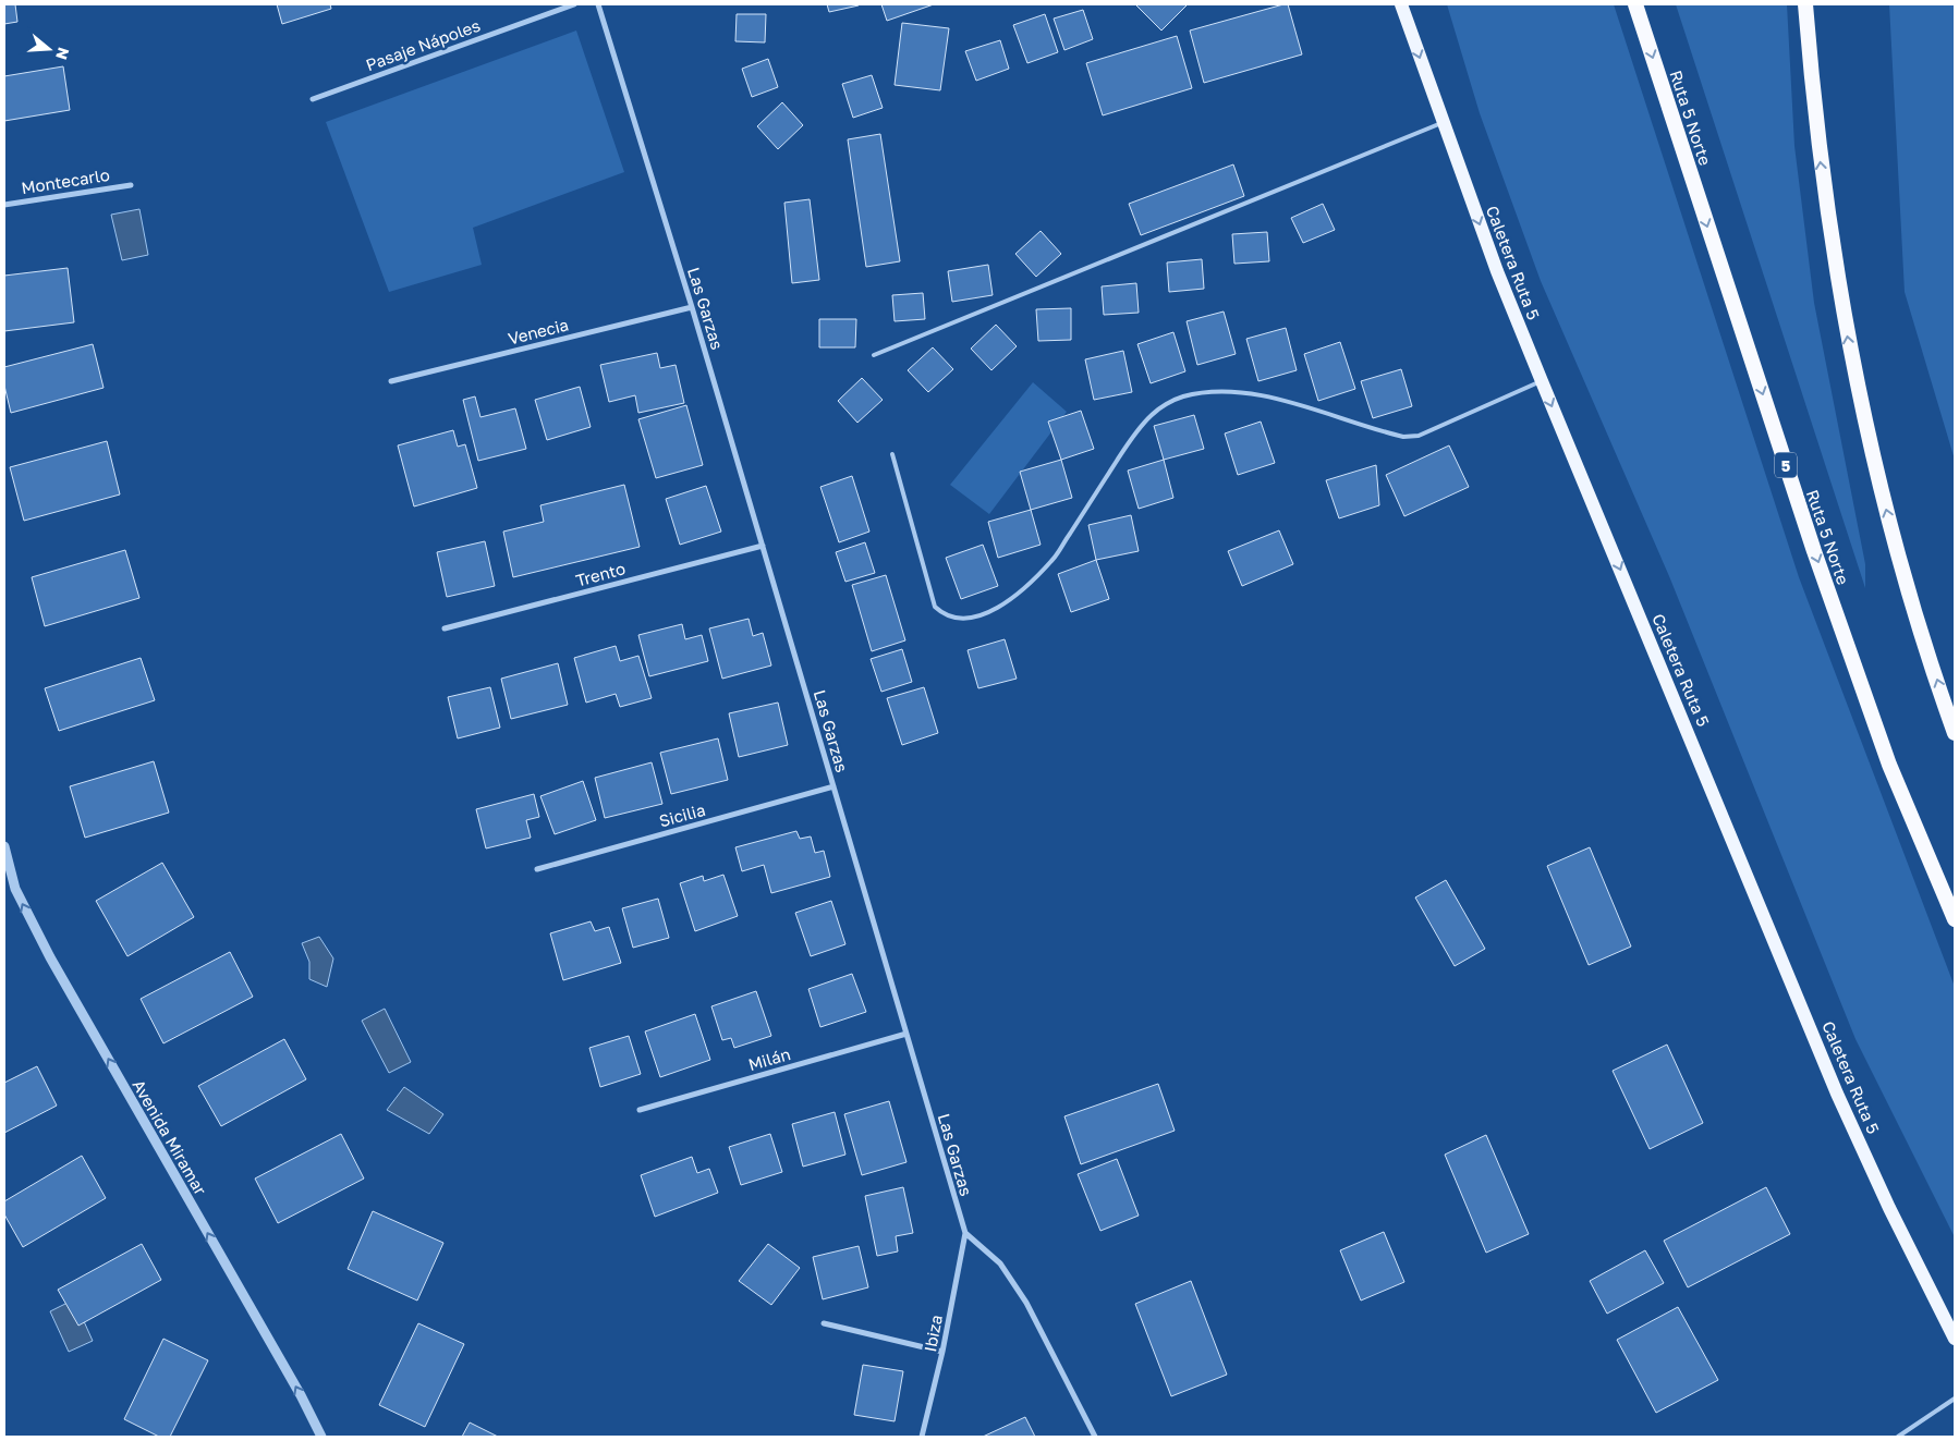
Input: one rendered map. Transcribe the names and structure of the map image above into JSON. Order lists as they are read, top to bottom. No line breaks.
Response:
{"streets":{"highway":["Ruta 5 Norte","5"],"main road":["Caletera Ruta 5"],"street":["Pasaje Nápoles","Montecarlo","Las Garzas","Venecia","Trento","Sicilia","Milán","Avenida Miramar","Ibiza"]},"crossings":[["Las Garzas","Venecia"],["Las Garzas","Trento"],["Las Garzas","Sicilia"],["Las Garzas","Milán"],["Las Garzas","Ibiza"]],"one_way":["Caletera Ruta 5","Avenida Miramar"],"north":"right"}
